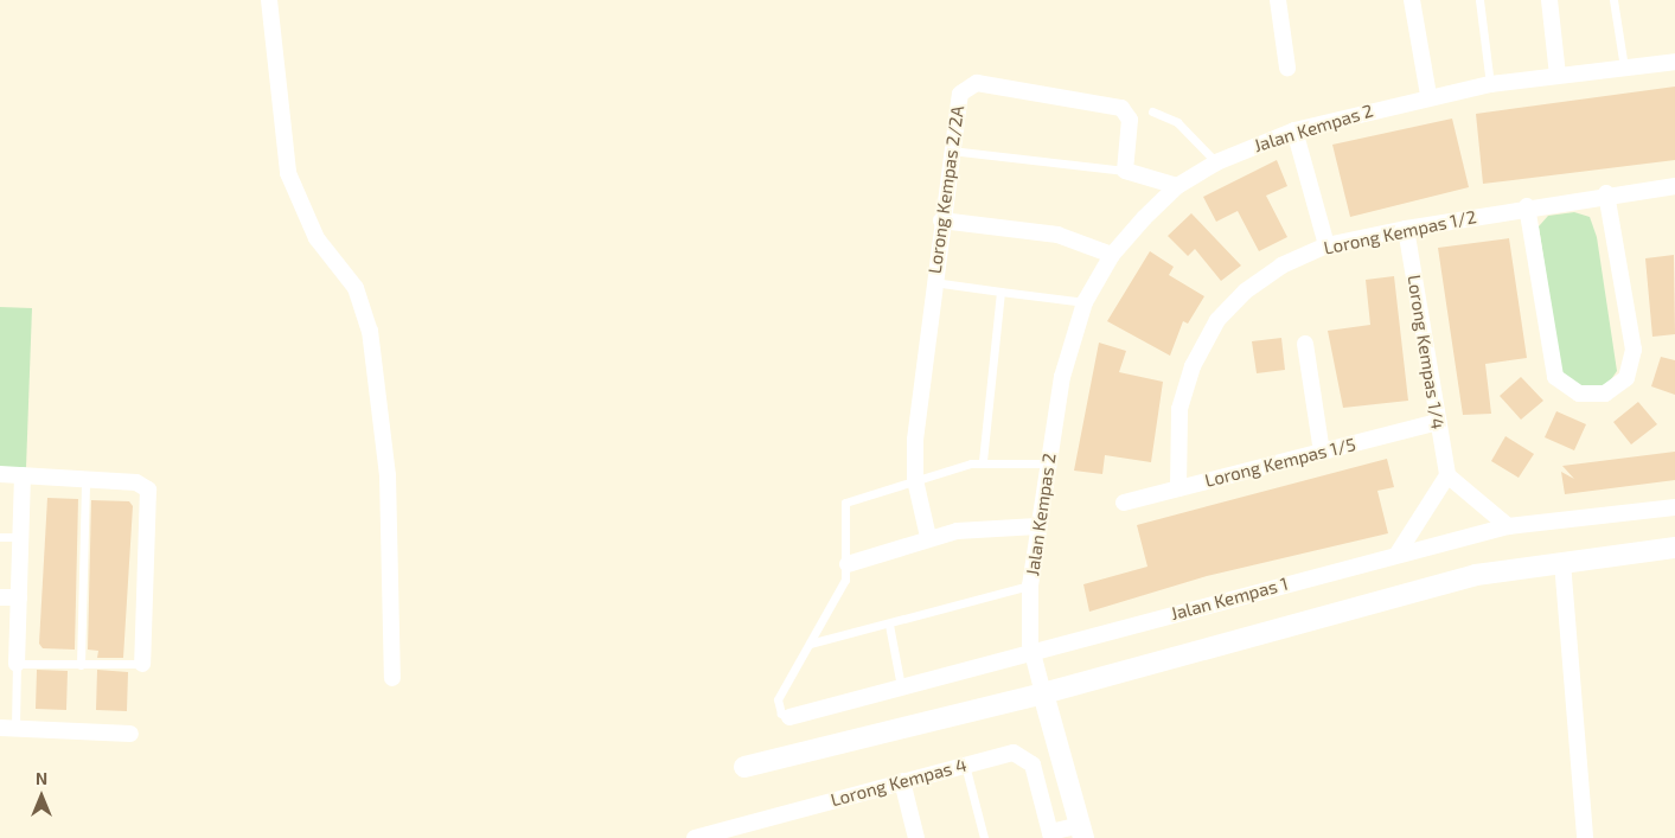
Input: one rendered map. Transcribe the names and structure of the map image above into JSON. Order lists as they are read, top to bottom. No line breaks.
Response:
{"streets":{"street":["Jalan Kempas 2","Lorong Kempas 2/2A","Lorong Kempas 1/2","Lorong Kempas 1/4","Lorong Kempas 1/5","Jalan Kempas 1","Lorong Kempas 4"]},"crossings":[["Jalan Kempas 2","Jalan Kempas 1"],["Lorong Kempas 1/2","Lorong Kempas 1/4"],["Lorong Kempas 1/2","Lorong Kempas 1/5"],["Lorong Kempas 1/4","Lorong Kempas 1/5"]],"north":"top"}
